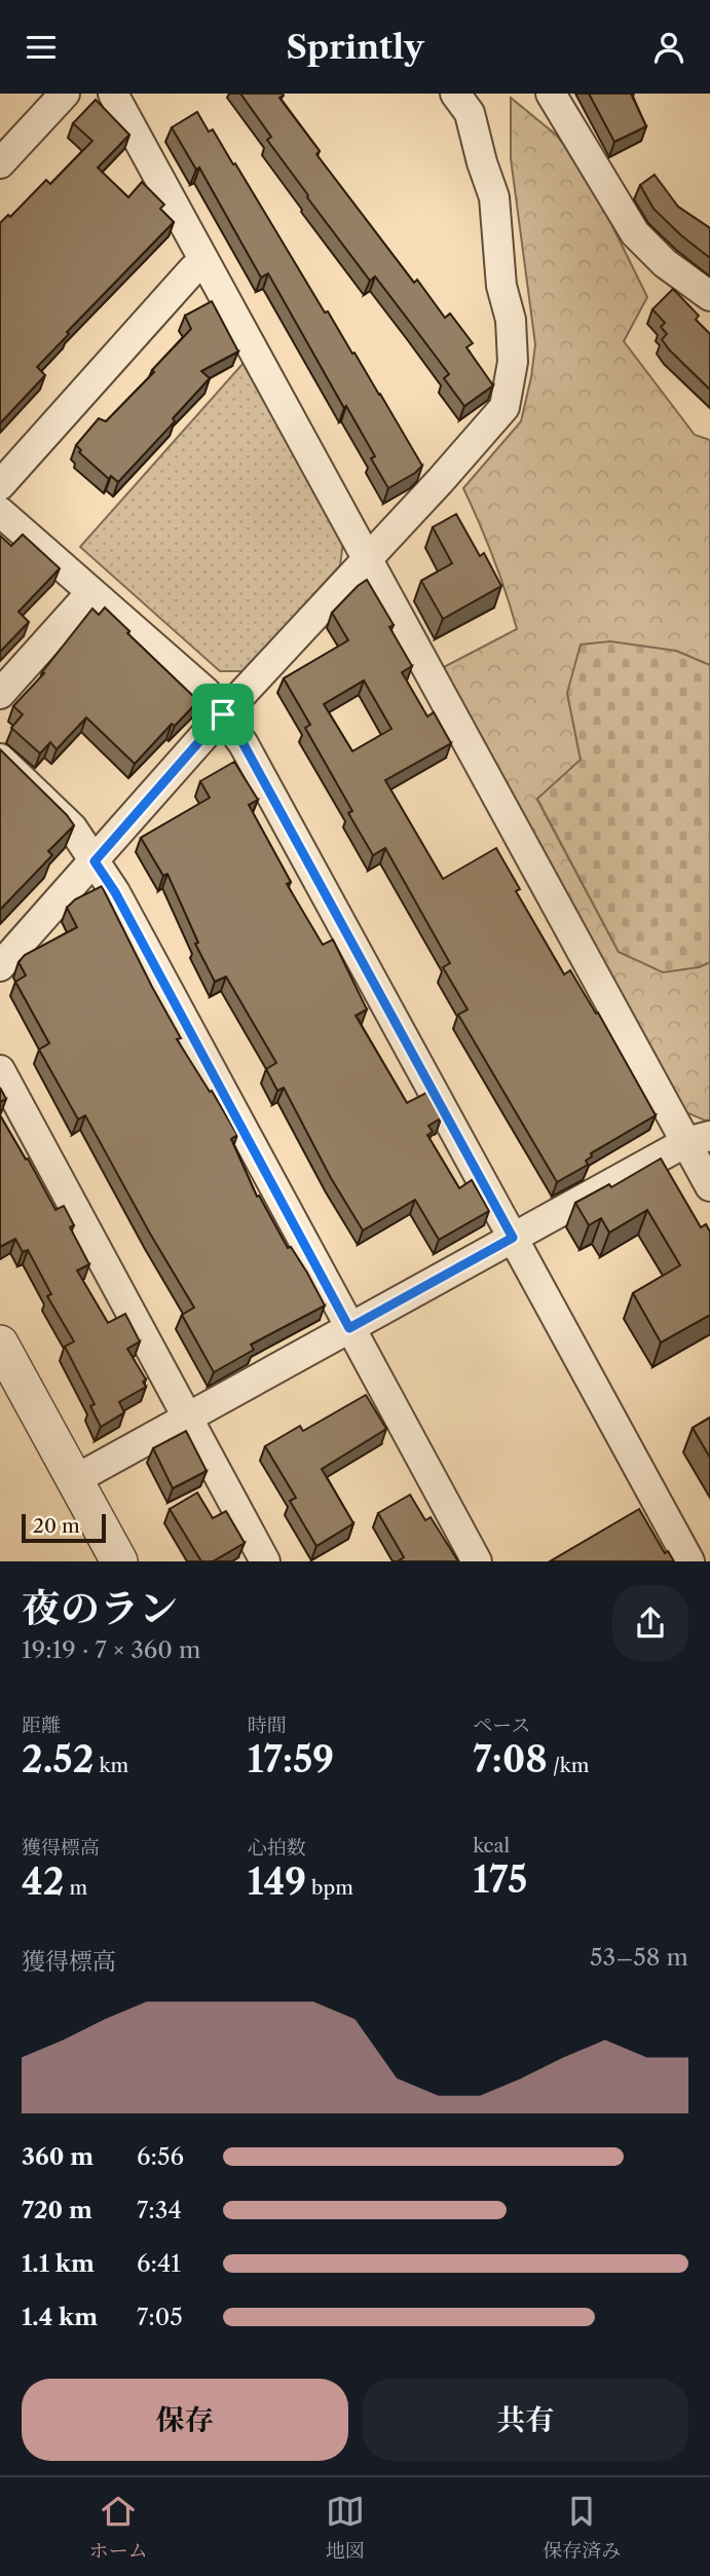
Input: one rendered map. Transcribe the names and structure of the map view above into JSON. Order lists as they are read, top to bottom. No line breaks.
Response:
{"scale_bar":"20 m","page":{"header":"Sprintly","scale":"20 m","heading":["夜のラン","19:19 · 7 × 360 m"],"stats":[["距離","2.52 km"],["時間","17:59"],["ペース","7:08 /km"],["獲得標高","42 m"],["心拍数","149 bpm"],["kcal","175"]],"chart":["獲得標高","53–58 m"],"list":[{"name":"360 m","note":"6:56"},{"name":"720 m","note":"7:34"},{"name":"1.1 km","note":"6:41"},{"name":"1.4 km","note":"7:05"}],"buttons":["保存","共有"],"tabs":["ホーム","地図","保存済み"]}}
